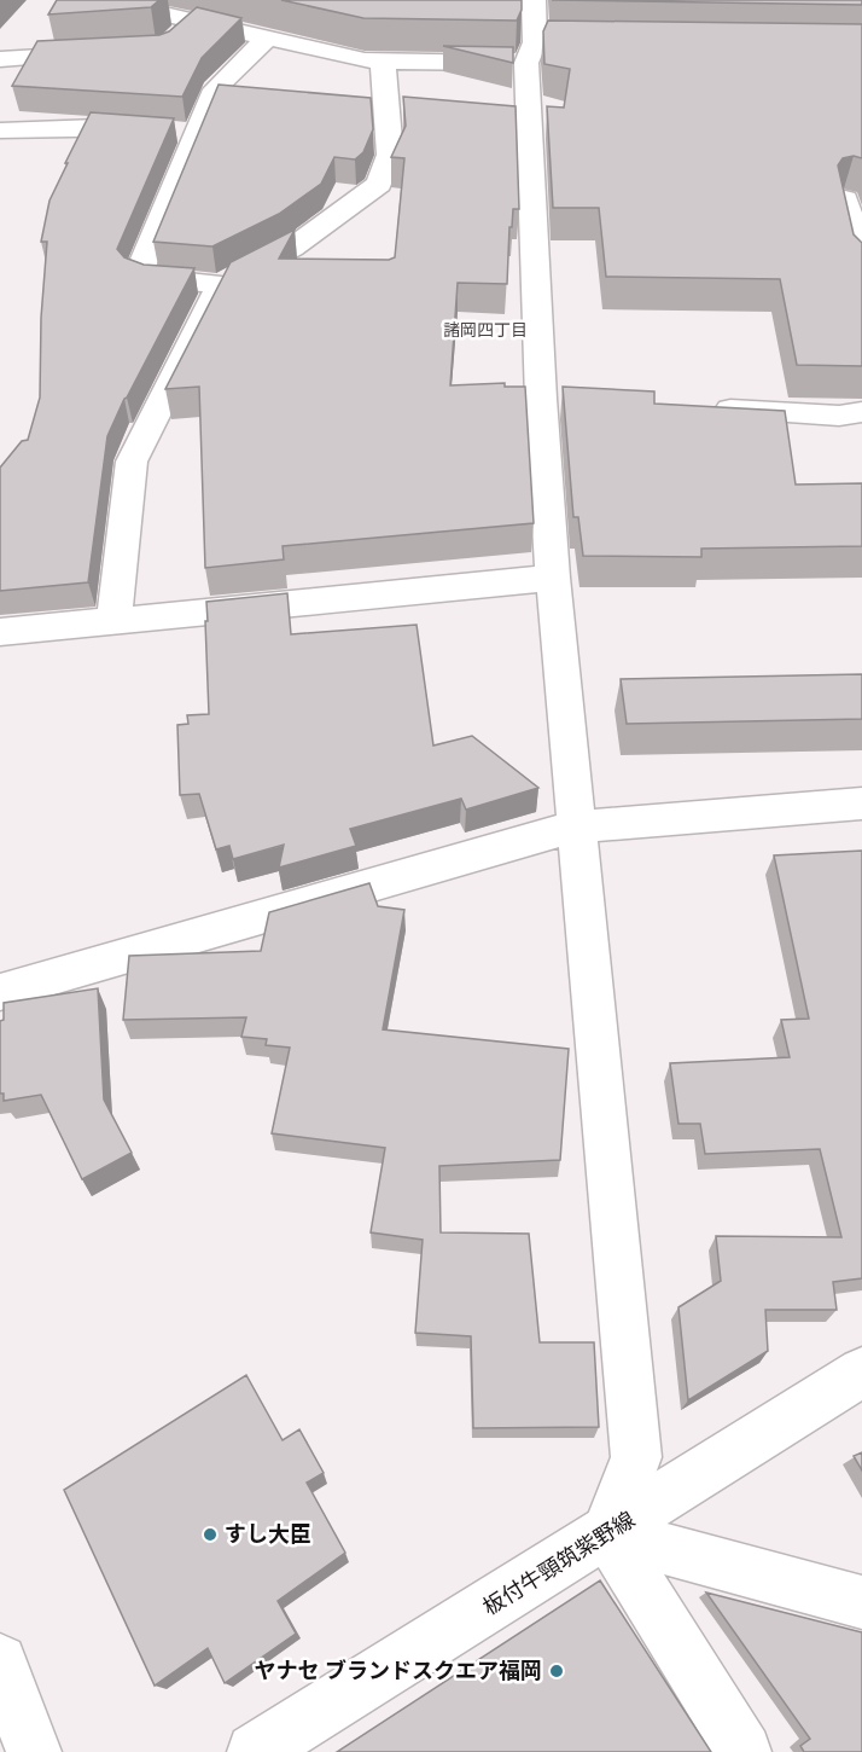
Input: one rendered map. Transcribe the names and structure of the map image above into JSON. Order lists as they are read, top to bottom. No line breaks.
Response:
{"streets":{"street":["板付牛頸筑紫野線"]},"districts":["諸岡四丁目"],"places":["すし大臣","ヤナセ ブランドスクエア福岡"]}
